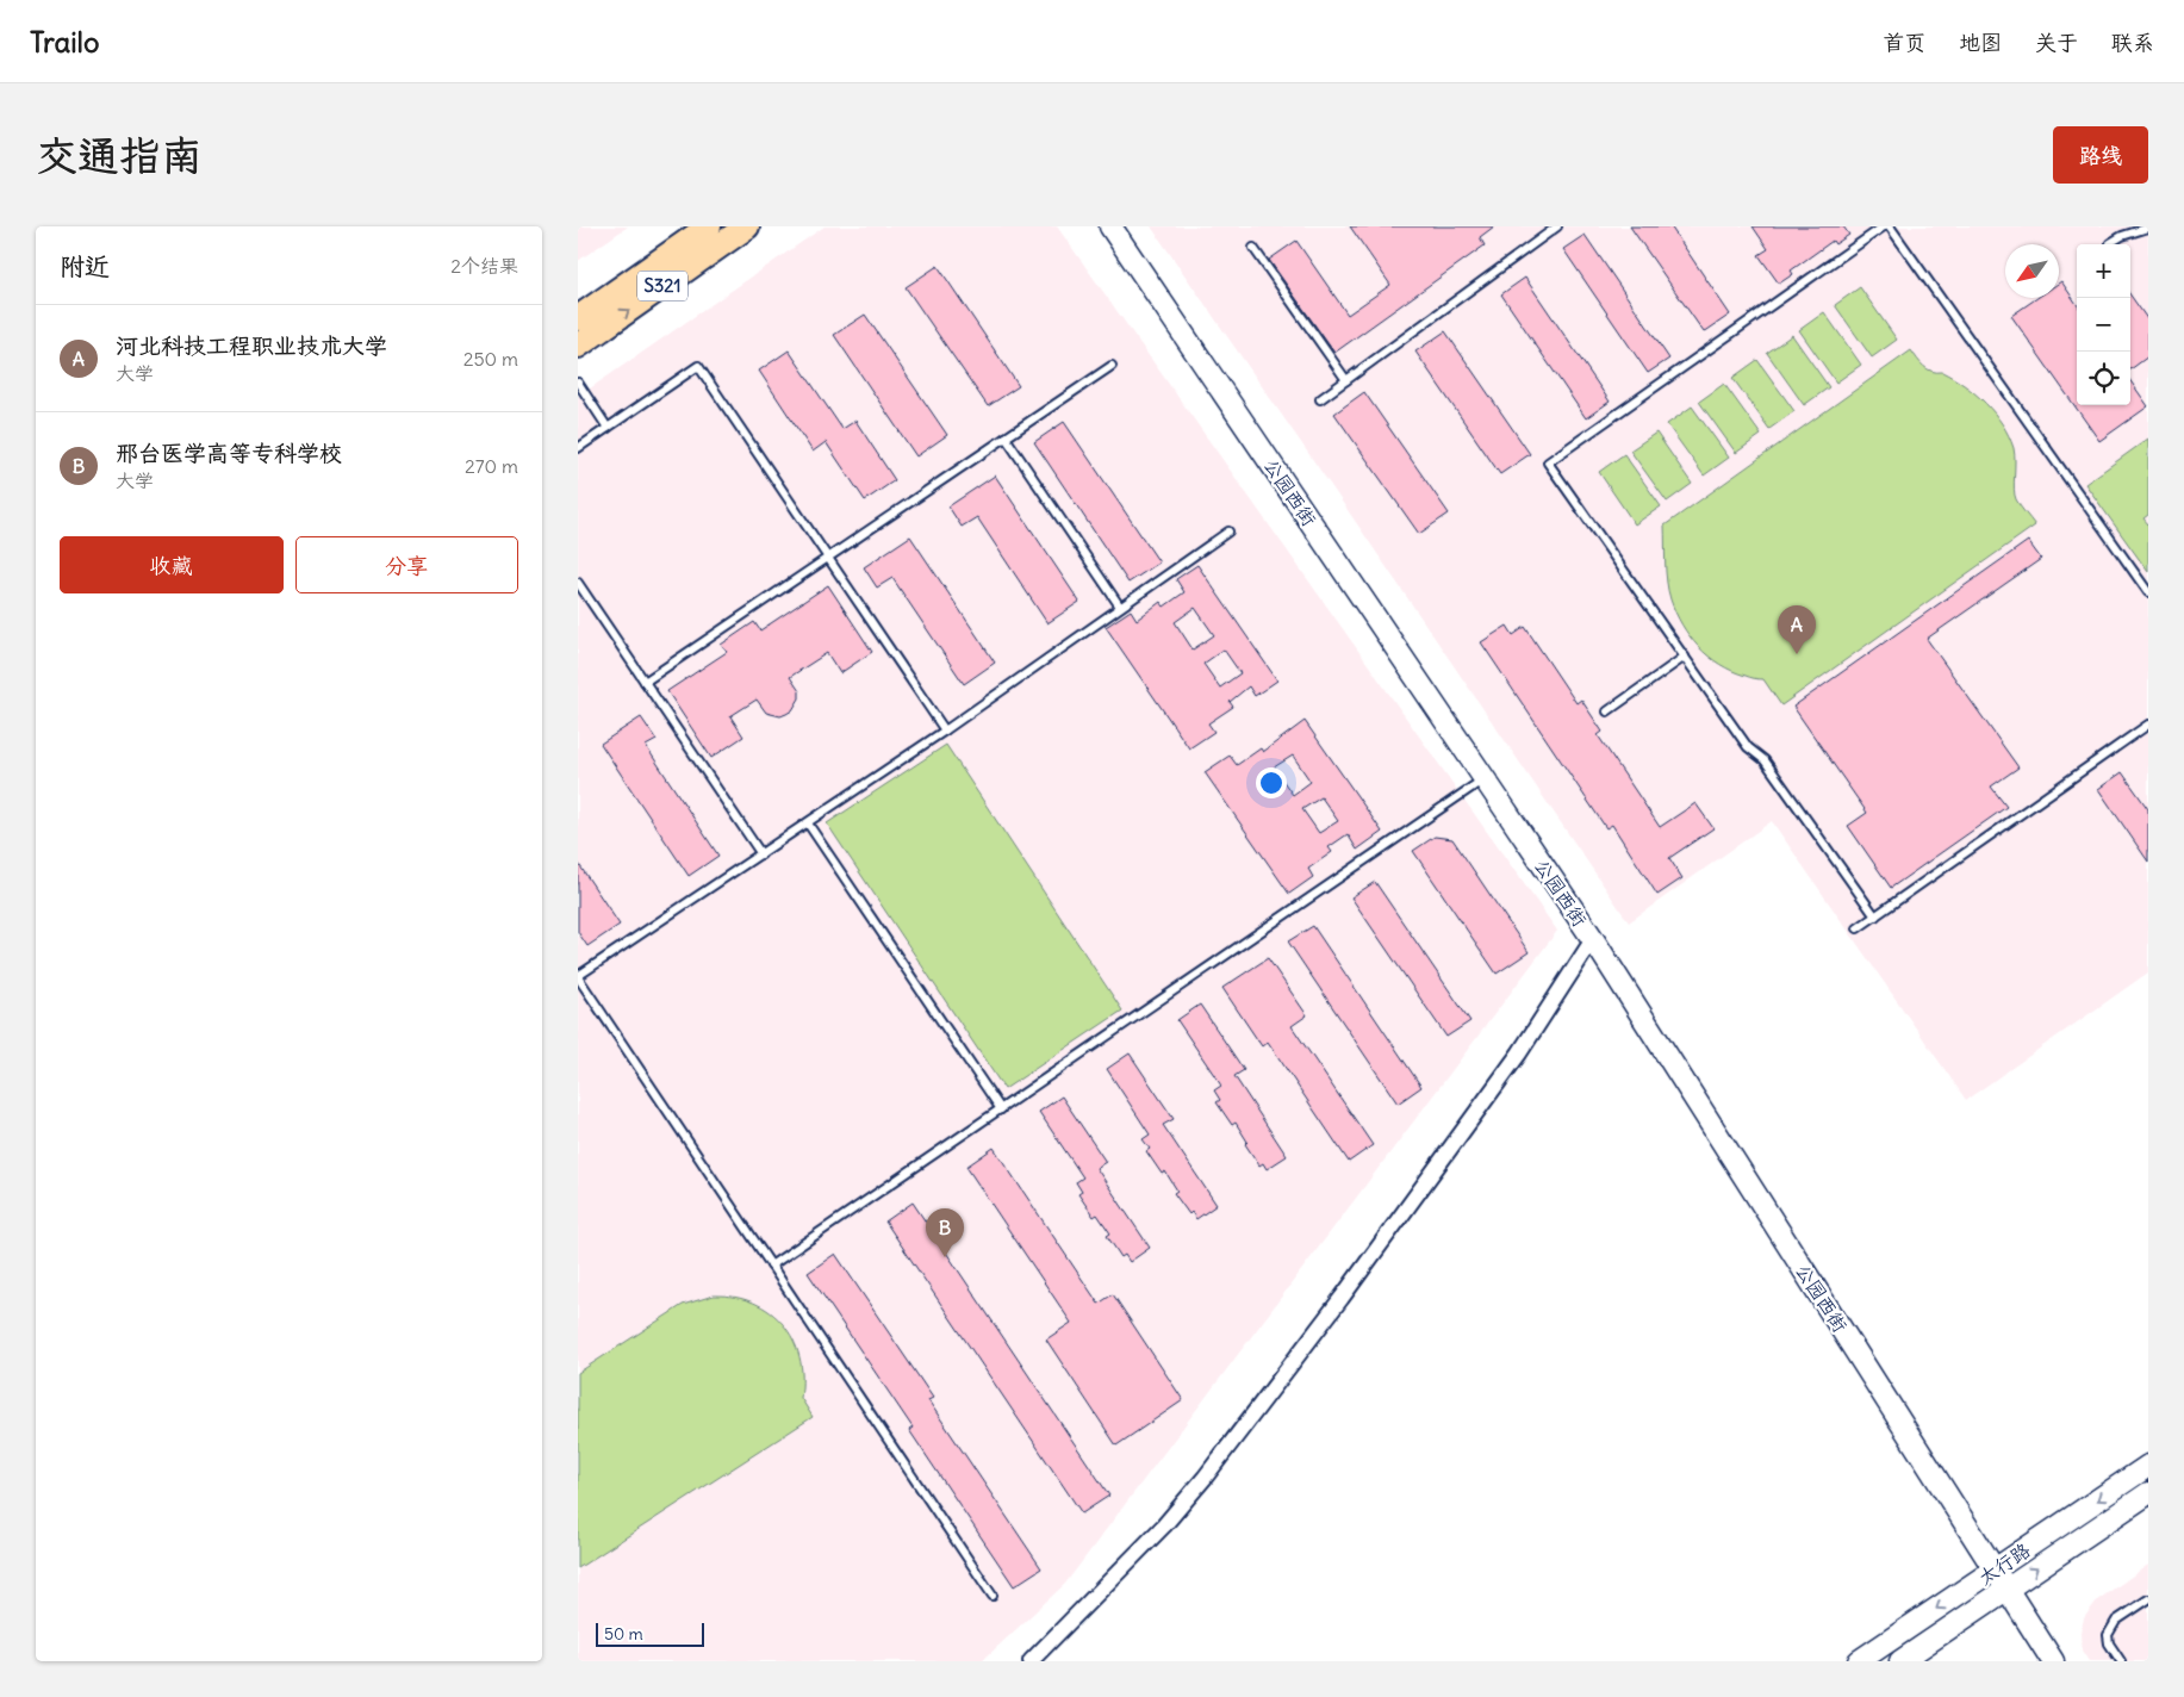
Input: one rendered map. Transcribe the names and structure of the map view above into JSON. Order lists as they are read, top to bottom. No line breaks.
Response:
{"streets":{"main road":["S321"],"street":["公园西街","太行路"]},"crossings":[["公园西街","太行路"]],"scale_bar":"50 m","north":"bottom left","page":{"header":"Trailo","nav":["首页","地图","关于","联系"],"buttons":["路线",["收藏","分享"]],"title":"交通指南","heading":["附近","2个结果"],"map_buttons":["+","−"],"list":[{"mark":"A","name":"河北科技工程职业技术大学","note":"大学","value":"250 m"},{"mark":"B","name":"邢台医学高等专科学校","note":"大学","value":"270 m"}],"pins":["A","B"],"scale":"50 m"}}
